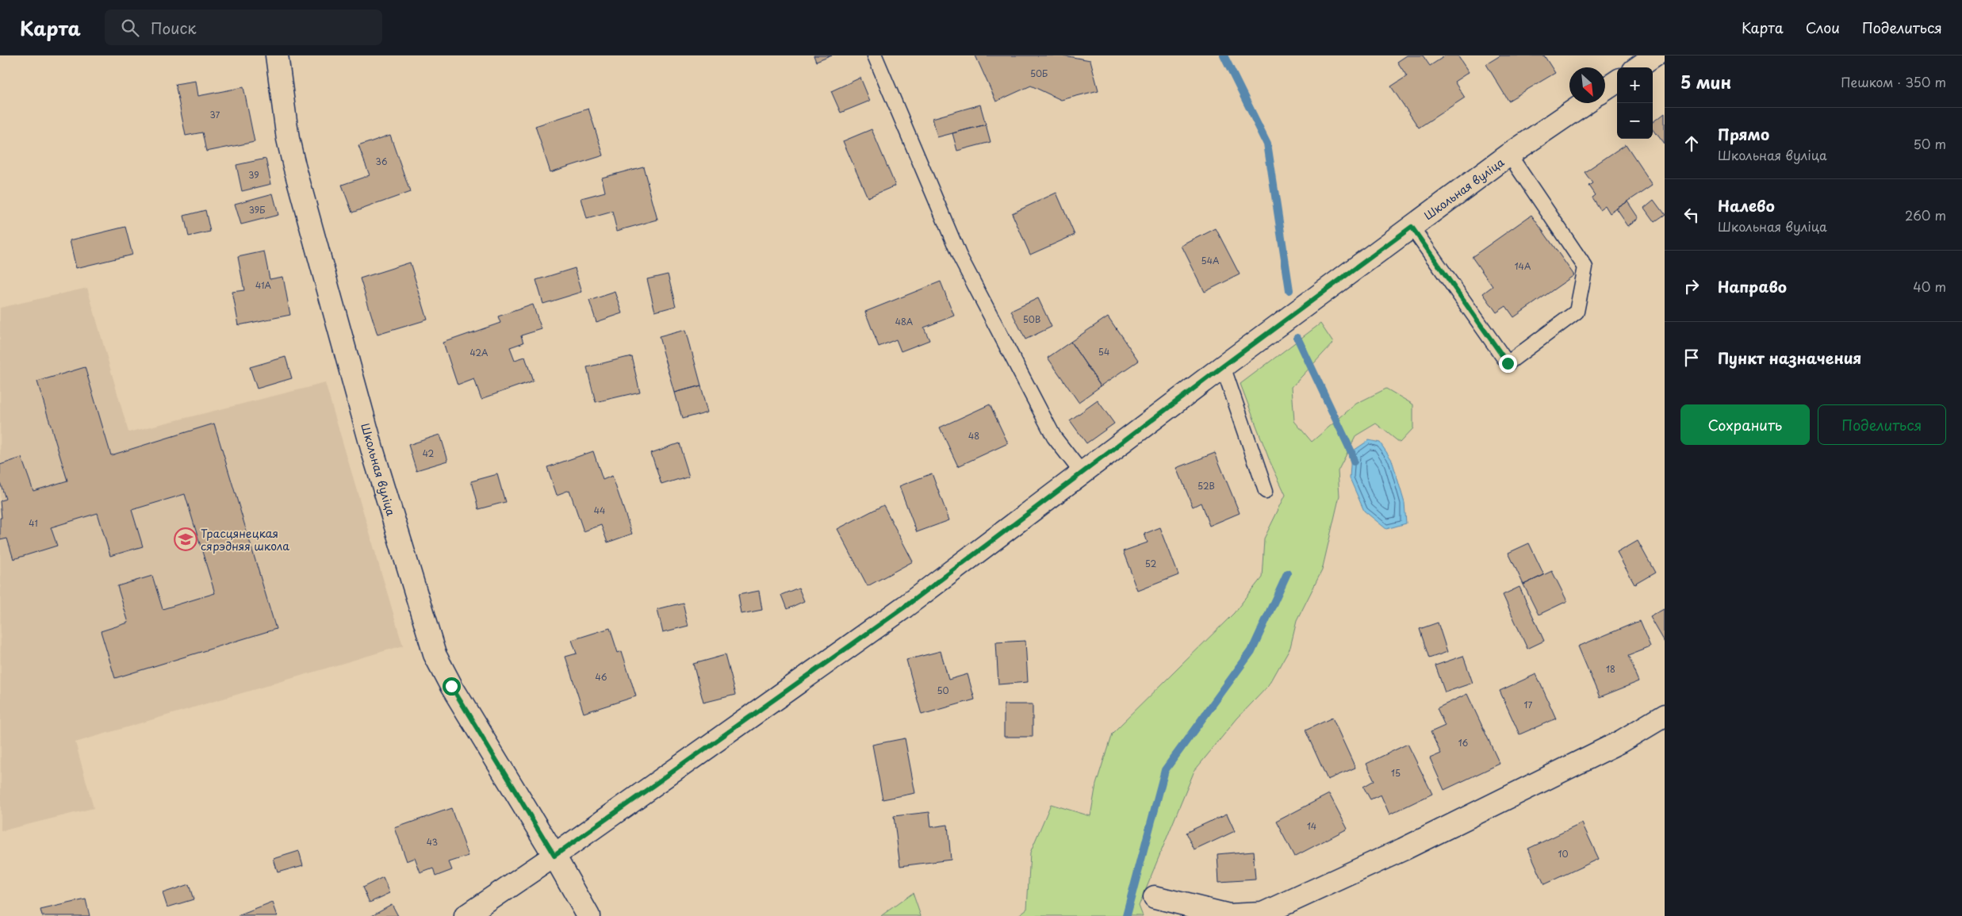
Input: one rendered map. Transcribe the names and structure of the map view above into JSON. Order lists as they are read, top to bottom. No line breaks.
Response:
{"streets":{"street":["Школьная вуліца"]},"places":{"school or university":["Трасцянецкая сярэдняя школа"]},"house_numbers":["50Б","37","36","39","39Б","54А","14А","41А","50В","48А","54","42А","48","42","52В","44","41","52","18","46","50","17","16","15","14","43","10"],"north":"bottom right","page":{"header":"Карта","search":"Поиск","nav":["Карта","Слои","Поделиться"],"heading":["5 мин","Пешком · 350 m"],"map_buttons":["+","−"],"list":[["Прямо","Школьная вуліца","50 m"],["Налево","Школьная вуліца","260 m"],["Направо","40 m"],"Пункт назначения"],"buttons":["Сохранить","Поделиться"]}}
